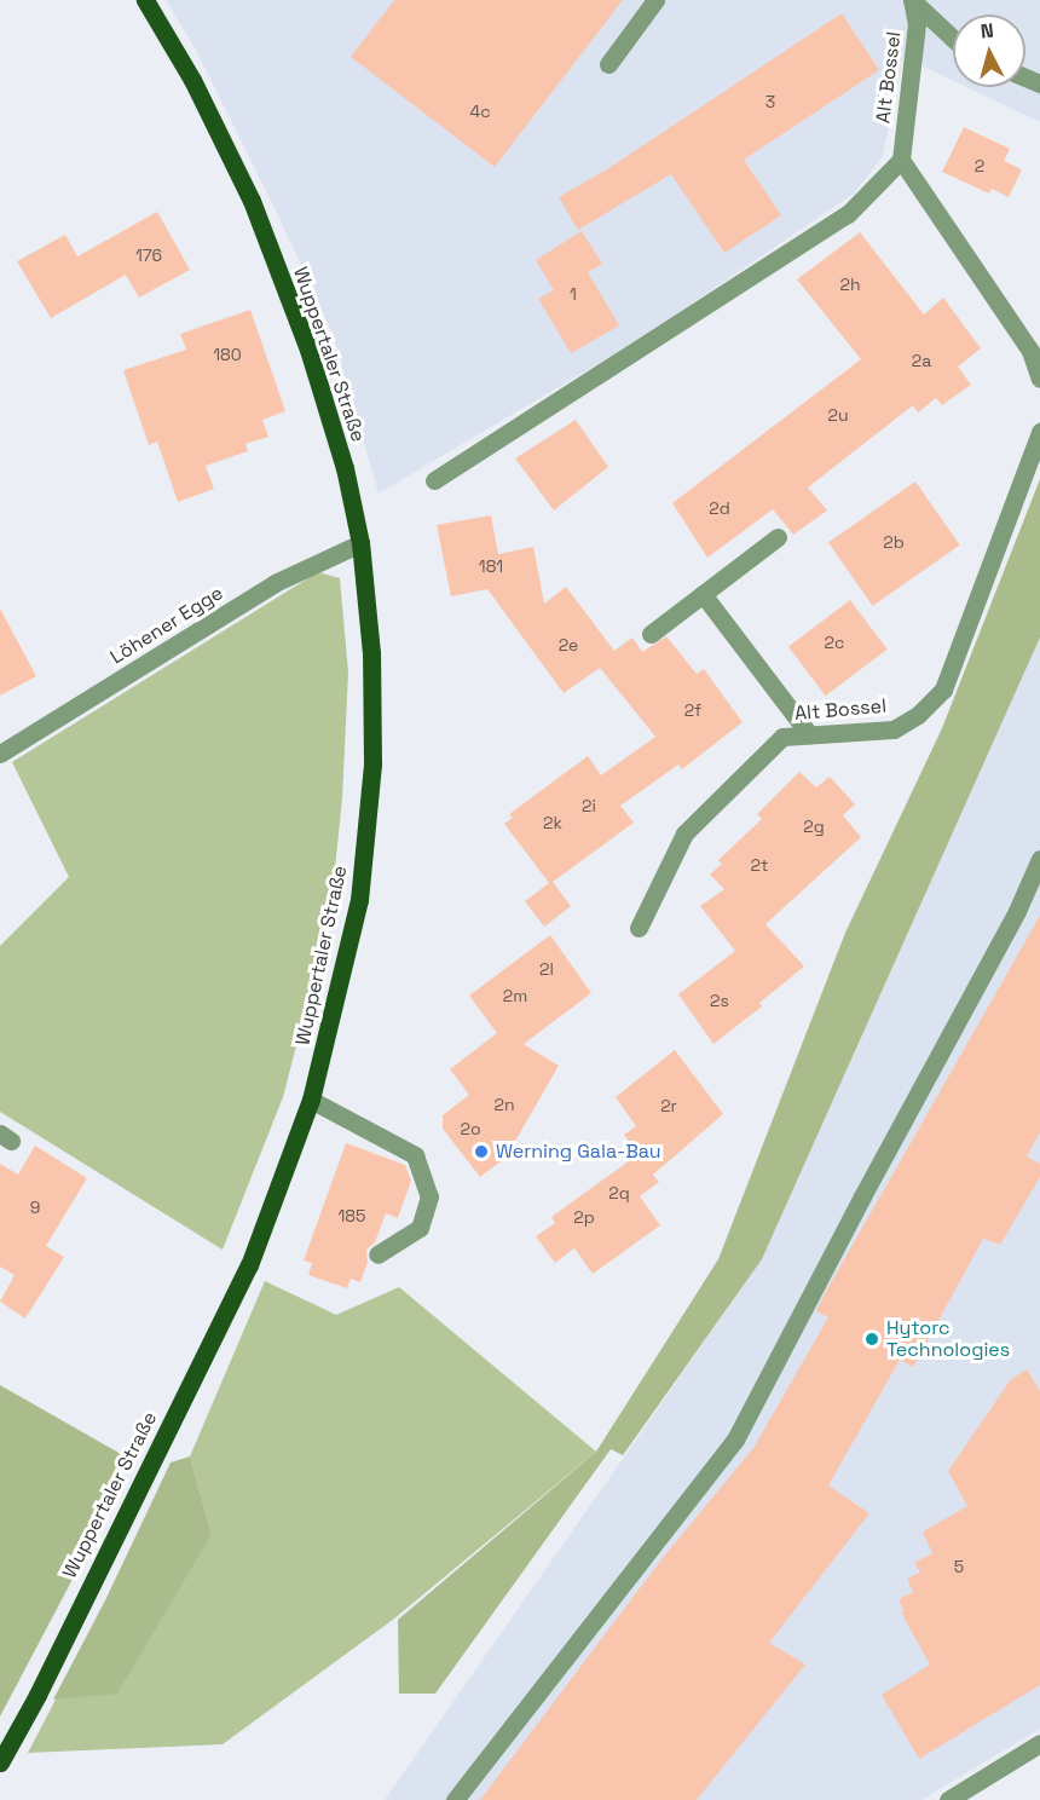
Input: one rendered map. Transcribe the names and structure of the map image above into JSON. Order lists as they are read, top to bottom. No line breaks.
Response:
{"streets":{"main road":["Wuppertaler Straße"],"street":["Alt Bossel","Löhener Egge"]},"crossings":[["Wuppertaler Straße","Löhener Egge"]],"places":["Werning Gala-Bau","Hytorc Technologies"],"house_numbers":["3","4c","2","176","2h","1","180","2a","2u","2d","2b","181","2c","2e","2f","2i","2k","2g","2t","2l","2m","2s","2n","2r","2o","2q","9","185","2p","5"],"north":"top"}
